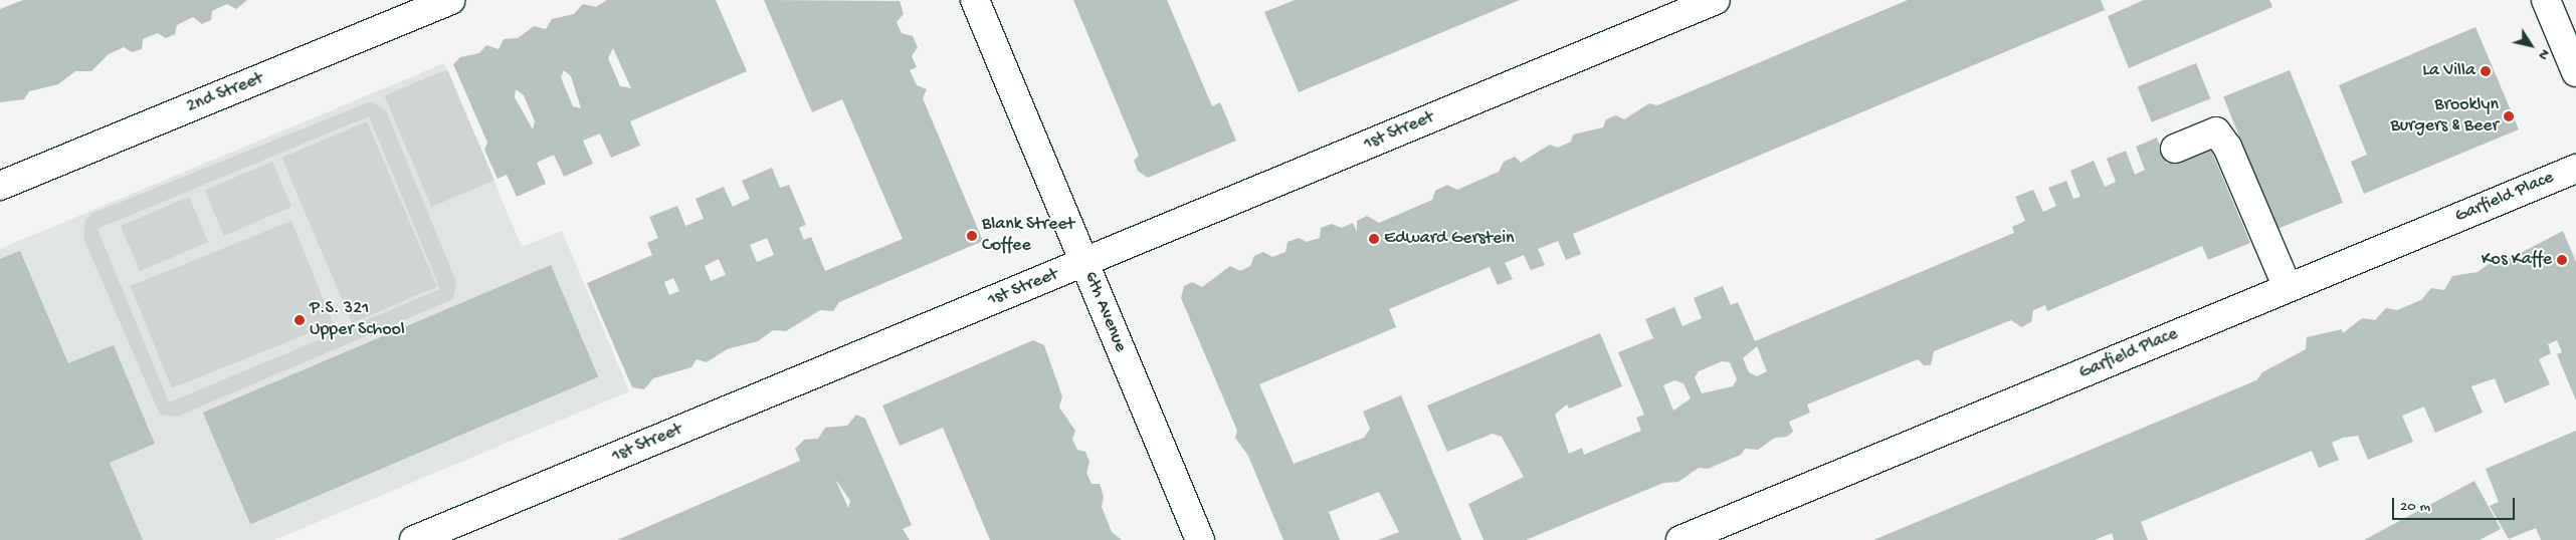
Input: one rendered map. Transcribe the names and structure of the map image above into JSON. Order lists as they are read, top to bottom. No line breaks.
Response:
{"streets":{"street":["2nd Street","1st Street","Garfield Place","6th Avenue"]},"crossings":[["1st Street","6th Avenue"]],"places":["La Villa","Brooklyn Burgers & Beer","Blank Street Coffee","Edward Gerstein","Kos Kaffe","P.S. 321 Upper School"],"scale_bar":"20 m","north":"bottom right"}
